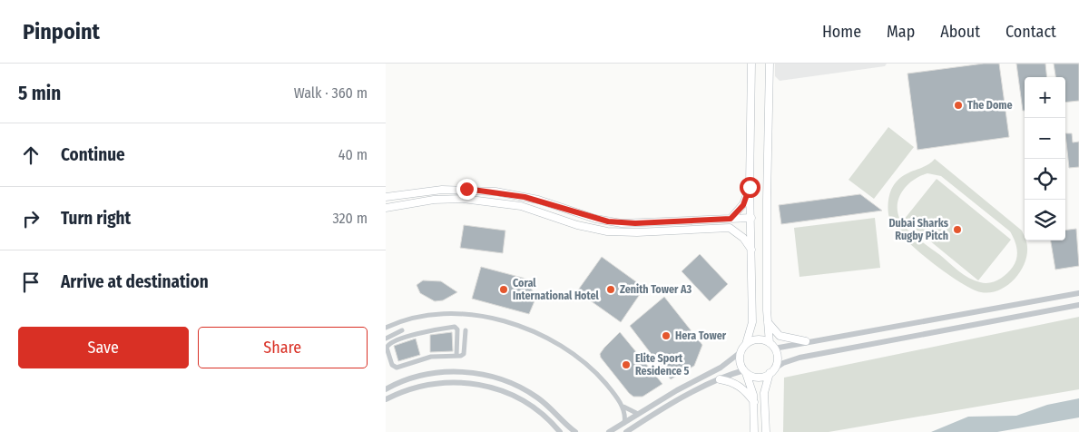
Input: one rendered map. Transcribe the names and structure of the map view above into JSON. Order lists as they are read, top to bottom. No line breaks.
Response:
{"places":["The Dome","Dubai Sharks Rugby Pitch","Coral International Hotel","Zenith Tower A3","Hera Tower","Elite Sport Residence 5"],"page":{"header":"Pinpoint","nav":["Home","Map","About","Contact"],"heading":["5 min","Walk · 360 m"],"map_buttons":["+","−"],"list":[["Continue","40 m"],["Turn right","320 m"],"Arrive at destination"],"buttons":["Save","Share"]}}
